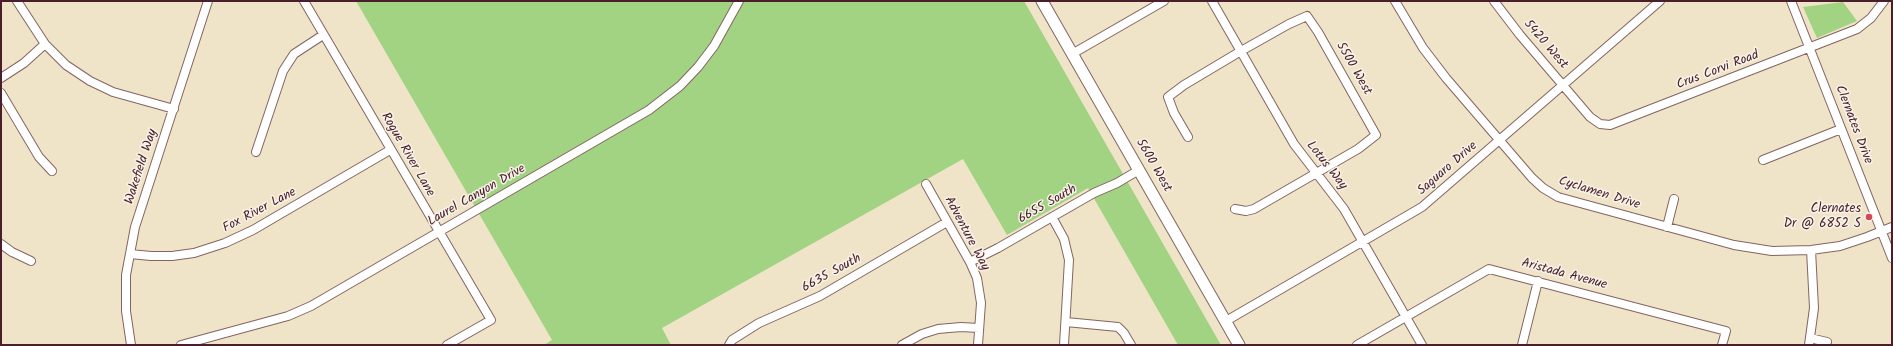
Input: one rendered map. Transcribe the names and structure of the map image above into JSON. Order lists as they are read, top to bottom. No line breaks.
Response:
{"streets":{"main road":["5600 West"],"street":["5420 West","5500 West","Crus Corvi Road","Clernates Drive","Rogue River Lane","Lotus Way","Wakefield Way","Saguaro Drive","Cyclamen Drive","Laurel Canyon Drive","6655 South","Fox River Lane","Adventure Way","6635 South","Aristada Avenue"]},"crossings":[["5420 West","Crus Corvi Road"],["5420 West","Saguaro Drive"],["5500 West","Lotus Way"],["Crus Corvi Road","Clernates Drive"],["Crus Corvi Road","Saguaro Drive"],["Clernates Drive","Cyclamen Drive"],["Rogue River Lane","Laurel Canyon Drive"],["Rogue River Lane","Fox River Lane"],["5600 West","Saguaro Drive"],["5600 West","6655 South"],["Lotus Way","Saguaro Drive"],["Lotus Way","Aristada Avenue"],["Wakefield Way","Fox River Lane"],["Saguaro Drive","Cyclamen Drive"],["6655 South","Adventure Way"],["Adventure Way","6635 South"]],"places":["Clernates Dr @ 6852 S"]}
